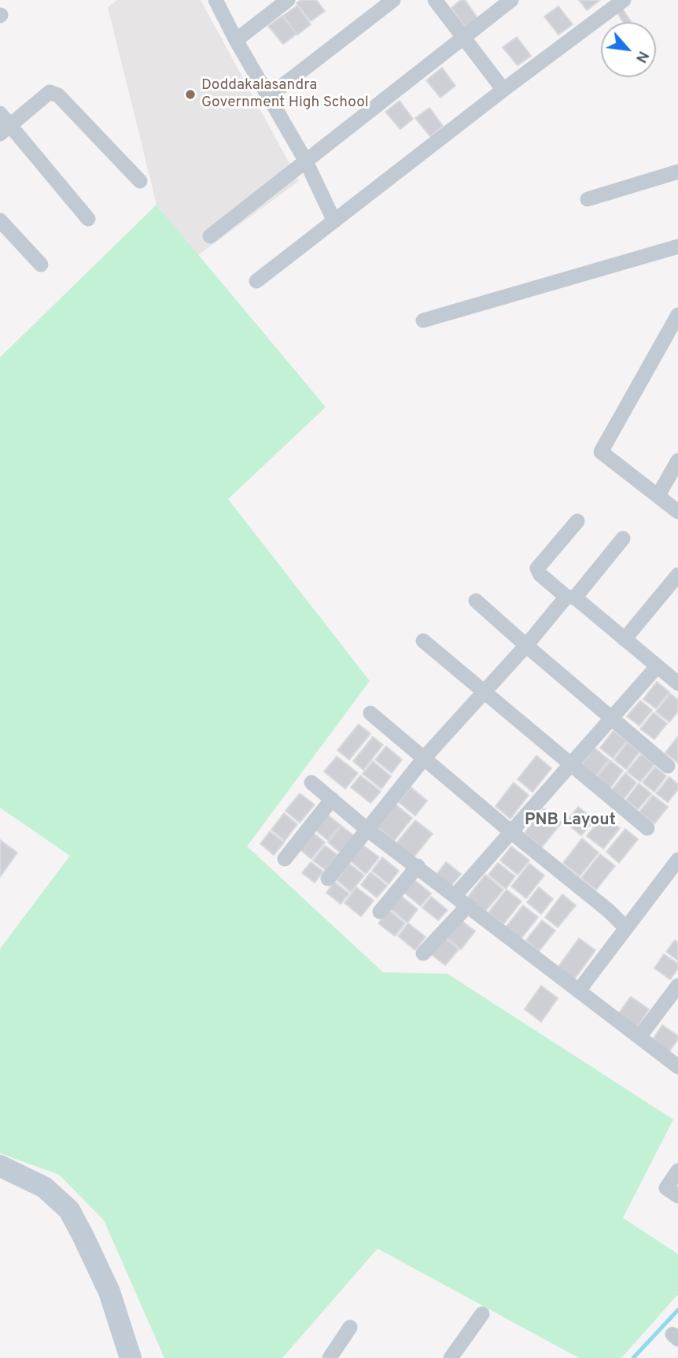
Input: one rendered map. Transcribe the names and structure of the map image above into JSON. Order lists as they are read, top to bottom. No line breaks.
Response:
{"districts":["PNB Layout"],"places":["Doddakalasandra Government High School"],"north":"bottom right"}
